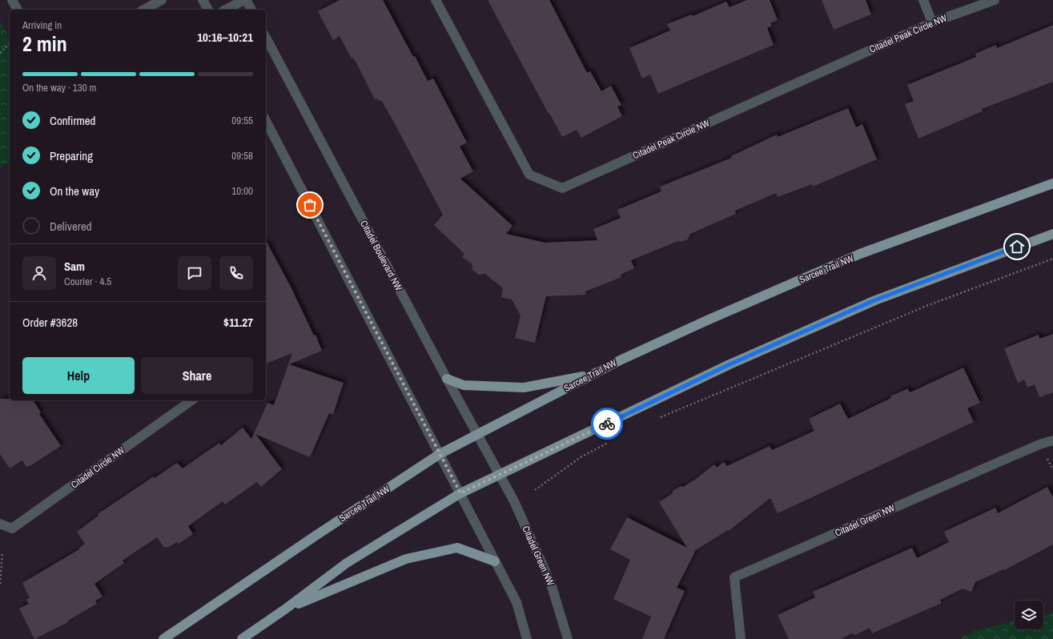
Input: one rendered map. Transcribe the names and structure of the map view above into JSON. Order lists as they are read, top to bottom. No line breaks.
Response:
{"streets":{"main road":["Sarcee Trail NW"],"street":["Citadel Peak Circle NW","Citadel Boulevard NW","Citadel Circle NW","Citadel Green NW"]},"crossings":[["Citadel Boulevard NW","Sarcee Trail NW"],["Citadel Boulevard NW","Citadel Green NW"]],"page":{"heading":["2 min","Arriving in","10:16–10:21"],"panel":["Sam","Courier · 4.5","Order #3628","$11.27"],"bar":"On the way · 130 m","list":[["Confirmed","09:55"],["Preparing","09:58"],["On the way","10:00"],"Delivered"],"buttons":["Help","Share"]}}
